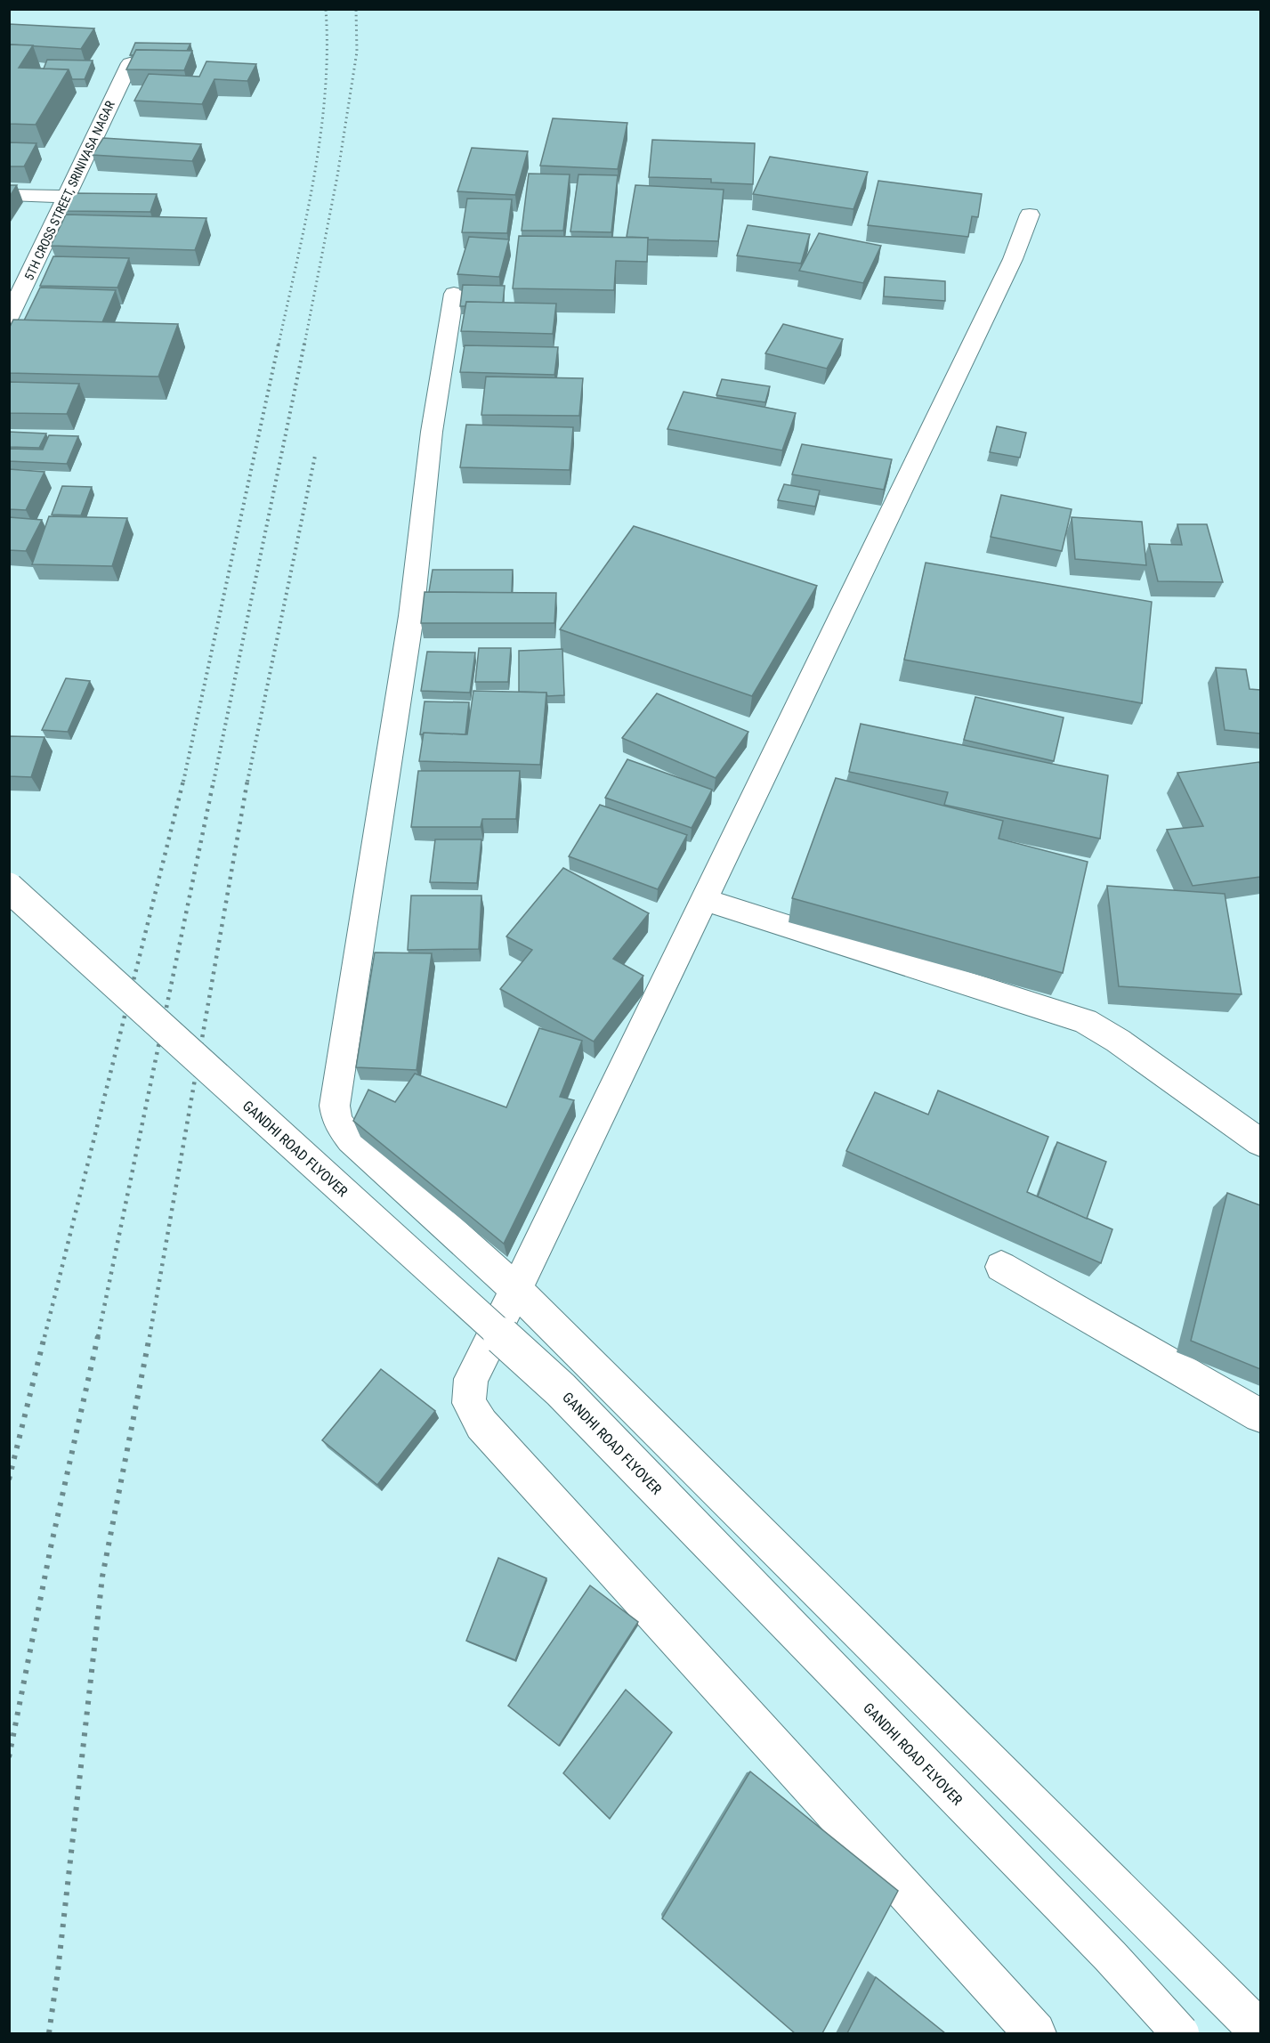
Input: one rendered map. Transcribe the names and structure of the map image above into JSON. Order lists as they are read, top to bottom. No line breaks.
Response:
{"streets":{"street":["5TH CROSS STREET, SRINIVASA NAGAR","GANDHI ROAD FLYOVER"]}}
